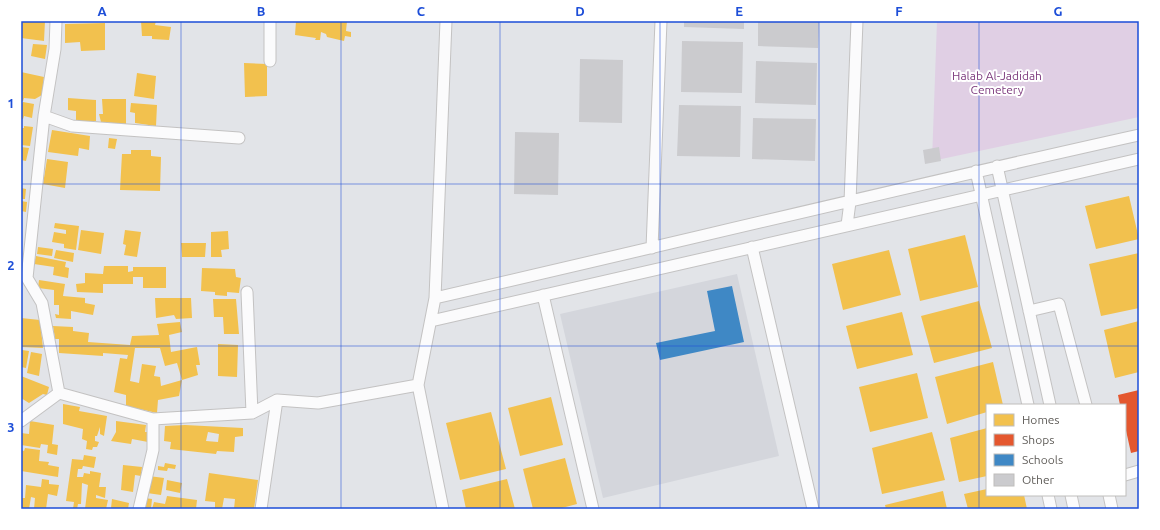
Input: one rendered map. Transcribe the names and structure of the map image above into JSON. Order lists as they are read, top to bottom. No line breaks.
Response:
{"parks":["Halab Al-Jadidah Cemetery"],"legend":["Homes","Shops","Schools","Other"],"grid":{"columns":["A","B","C","D","E","F","G"],"rows":["1","2","3"]}}
